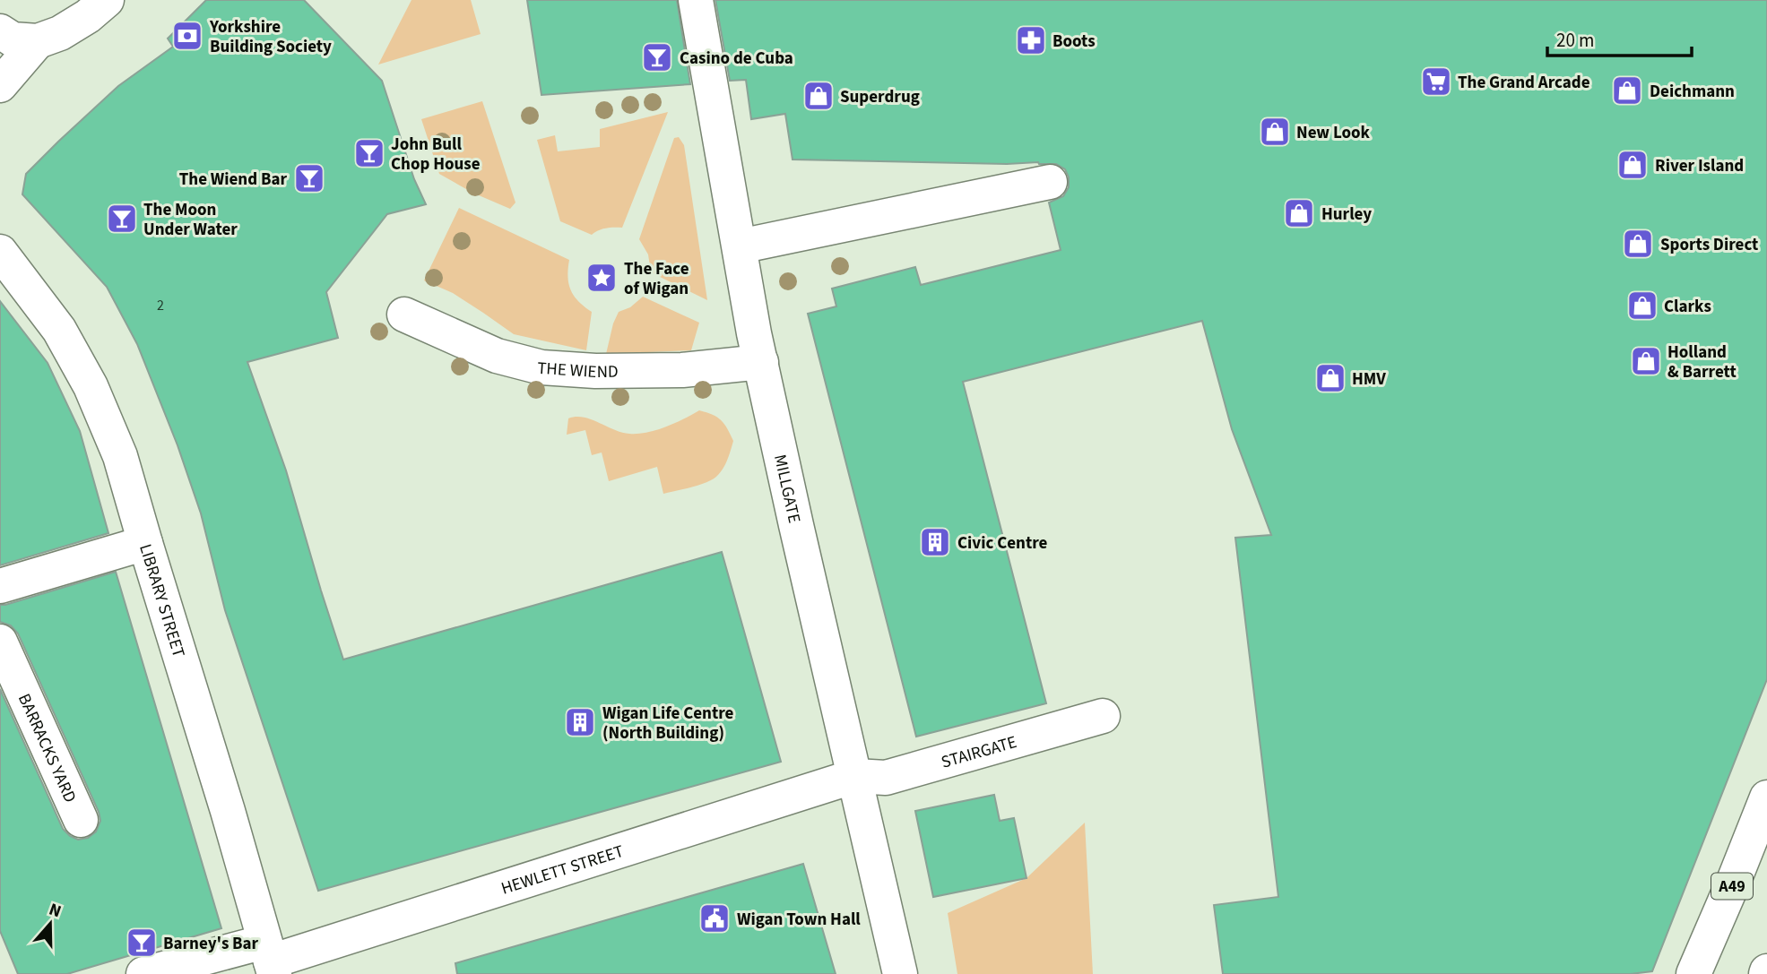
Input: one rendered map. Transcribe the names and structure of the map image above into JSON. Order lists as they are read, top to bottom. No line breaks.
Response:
{"streets":{"main road":["THE WIEND","MILLGATE","LIBRARY STREET","BARRACKS YARD","STAIRGATE","HEWLETT STREET","A49"]},"crossings":[["THE WIEND","MILLGATE"],["MILLGATE","STAIRGATE"],["MILLGATE","HEWLETT STREET"],["LIBRARY STREET","HEWLETT STREET"],["STAIRGATE","HEWLETT STREET"]],"places":{"bank":["Yorkshire Building Society"],"pharmacy":["Boots"],"bar":["Casino de Cuba","John Bull Chop House","The Wiend Bar","The Moon Under Water","Barney's Bar"],"supermarket":["The Grand Arcade"],"shop":["Deichmann","Superdrug","New Look","River Island","Hurley","Sports Direct","Clarks","Holland & Barrett","HMV"],"place":["The Face of Wigan"],"building":["Civic Centre","Wigan Life Centre (North Building)"],"public building":["Wigan Town Hall"]},"house_numbers":["2"],"scale_bar":"20 m","north":"top"}
